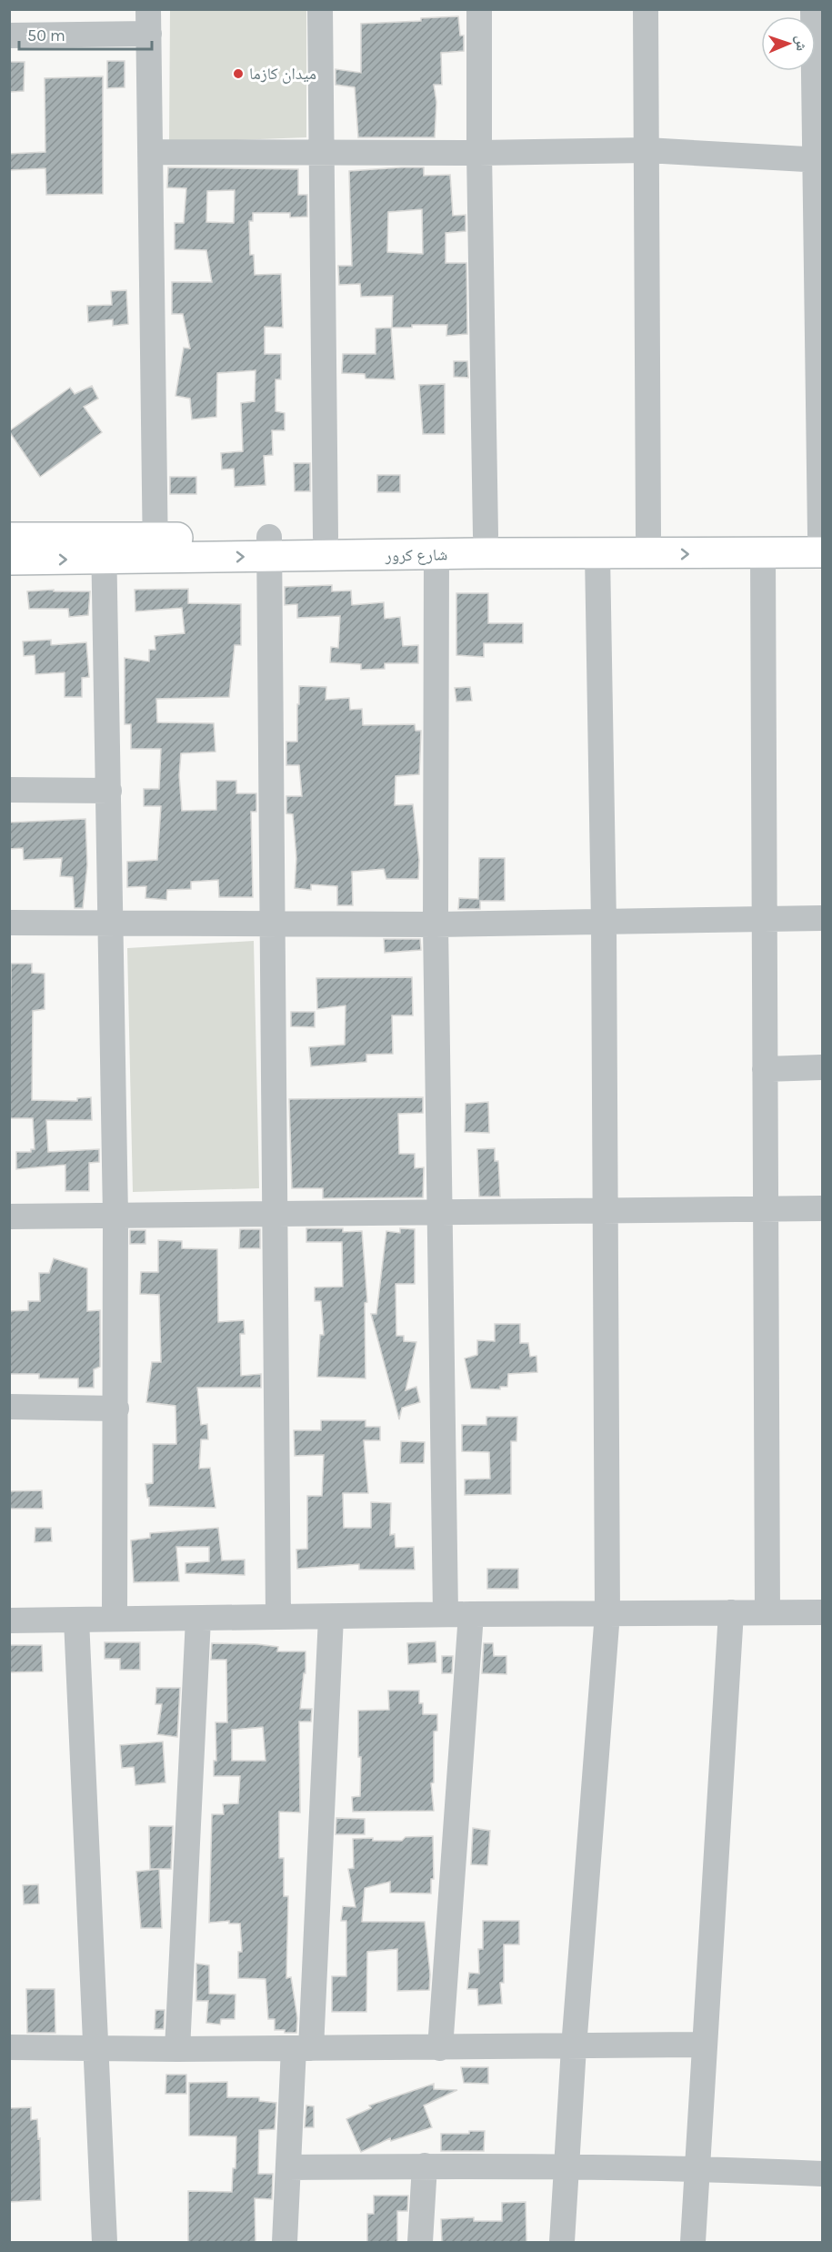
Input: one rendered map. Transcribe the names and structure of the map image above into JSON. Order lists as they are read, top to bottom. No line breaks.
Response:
{"streets":{"main road":["شارع كرور"]},"places":["ميدان كازما"],"scale_bar":"50 m","north":"right"}
